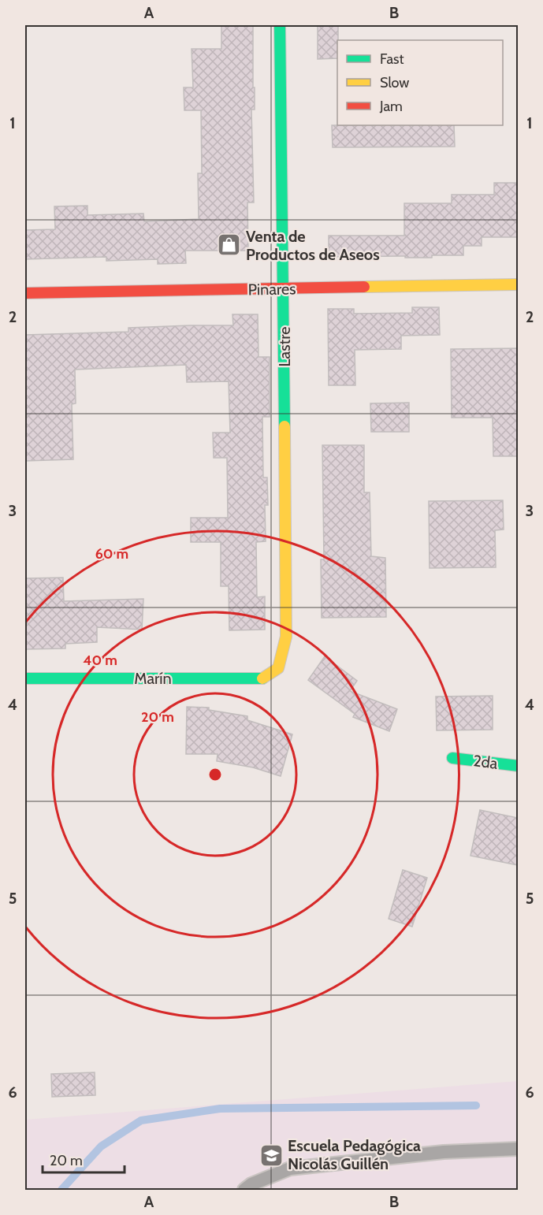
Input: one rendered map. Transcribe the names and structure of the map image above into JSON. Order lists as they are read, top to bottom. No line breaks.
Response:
{"streets":{"street":["Pinares","Lastre","Marín","2da"]},"crossings":[["Pinares","Lastre"],["Lastre","Marín"]],"places":{"shop":["Venta de Productos de Aseos"],"school or university":["Escuela Pedagógica Nicolás Guillén"]},"legend":["Fast","Slow","Jam"],"scale_bar":"20 m","grid":{"columns":["A","B"],"rows":["1","2","3","4","5","6"]},"rings":["60 m","40 m","20 m"]}
